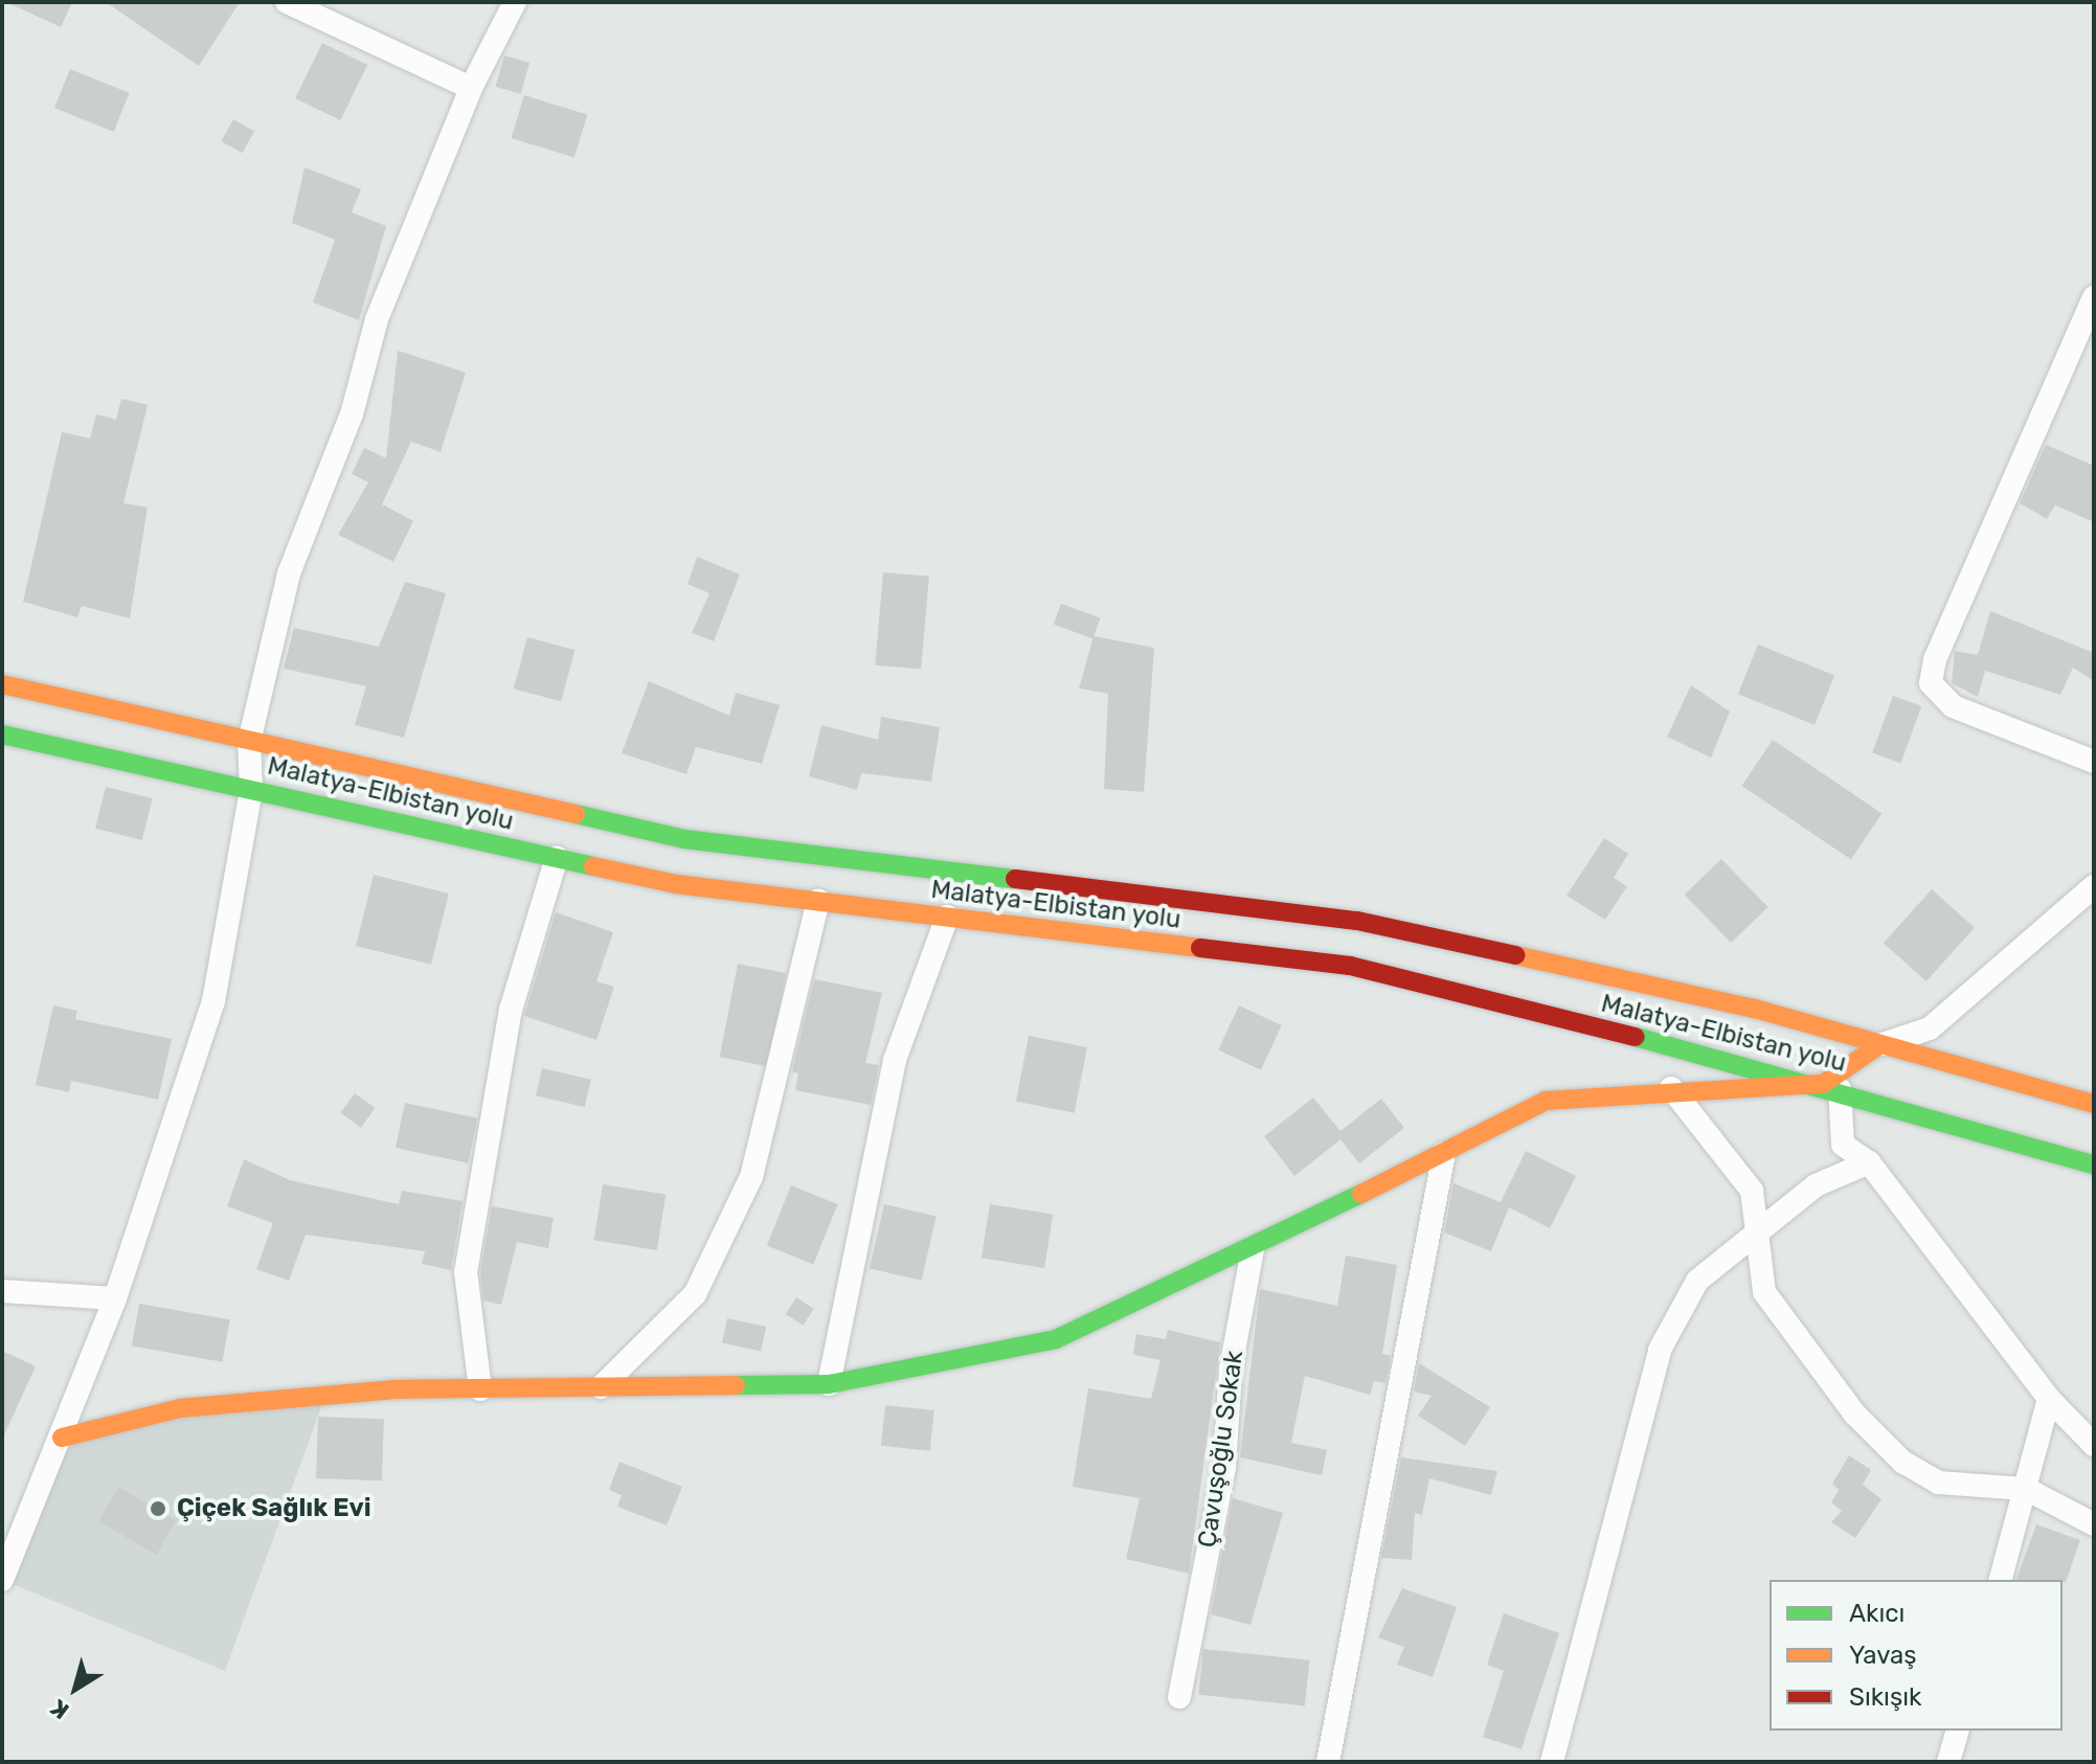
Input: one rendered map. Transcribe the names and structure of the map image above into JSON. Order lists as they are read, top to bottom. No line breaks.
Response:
{"streets":{"main road":["Malatya-Elbistan yolu"],"street":["Çavuşoğlu Sokak"]},"places":["Çiçek Sağlık Evi"],"legend":["Akıcı","Yavaş","Sıkışık"],"north":"bottom left"}
